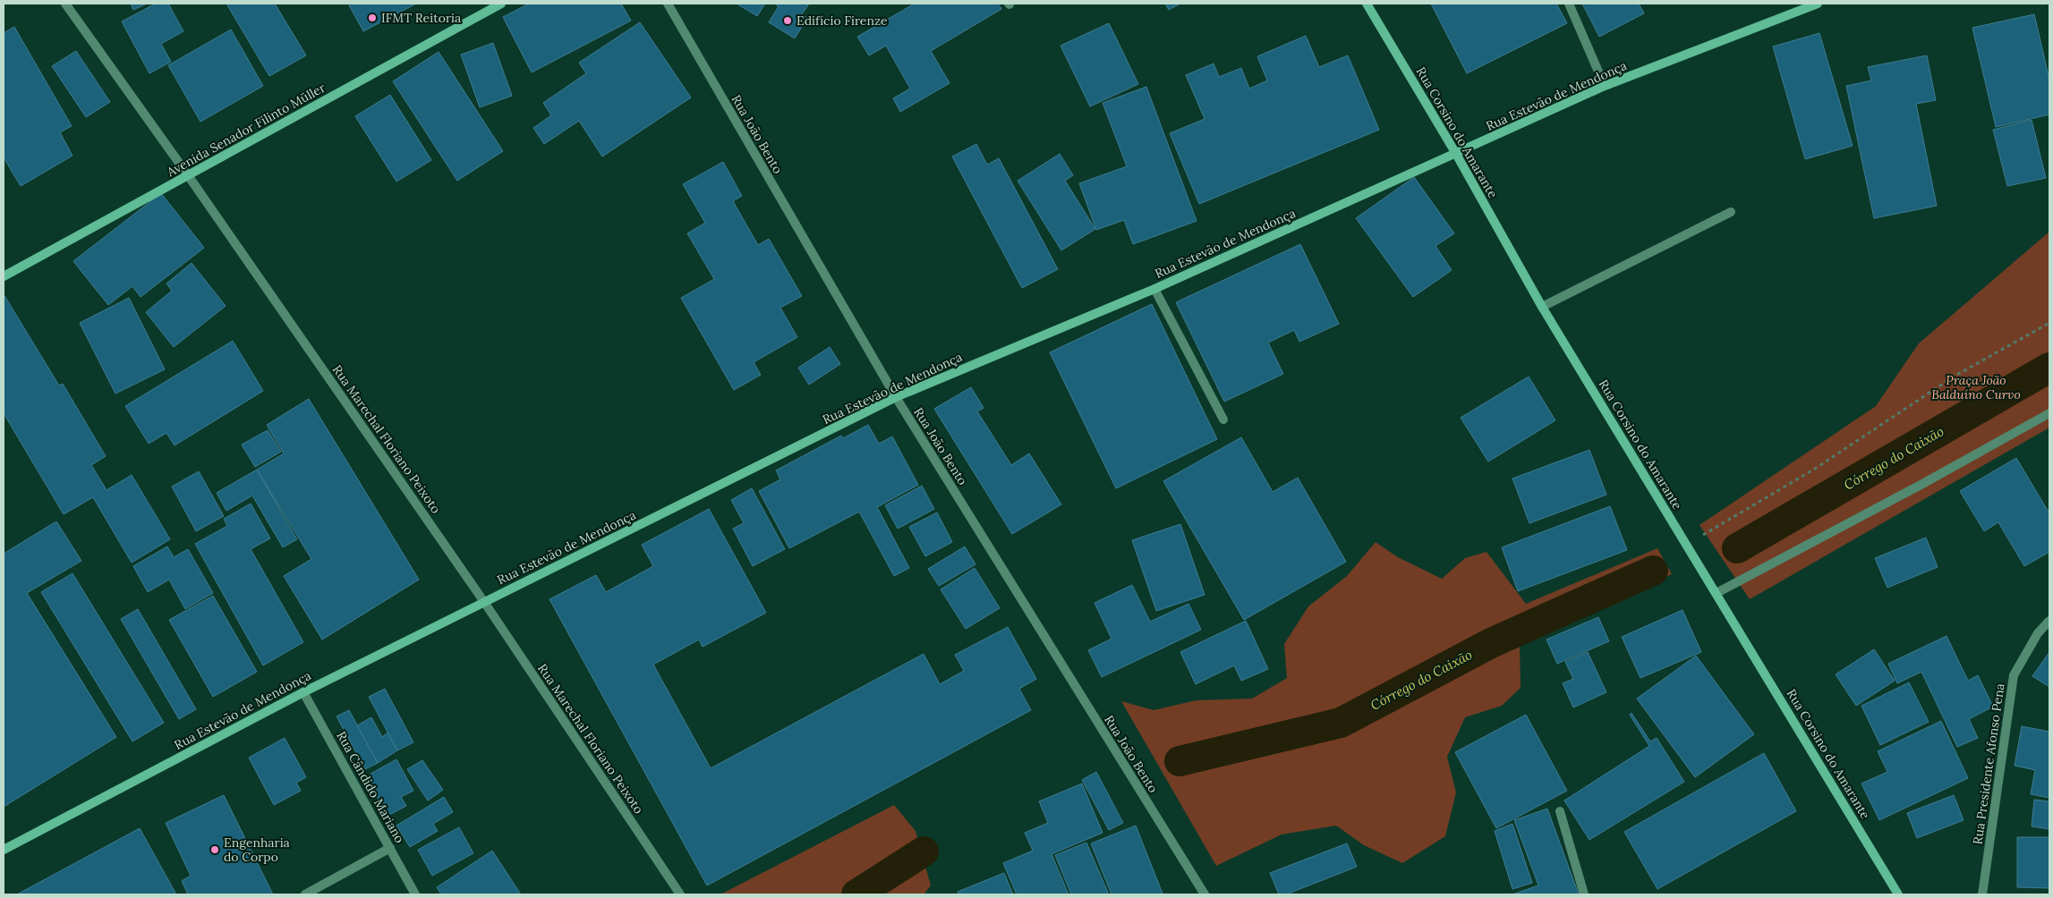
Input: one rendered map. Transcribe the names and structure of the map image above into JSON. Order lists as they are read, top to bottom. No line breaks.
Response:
{"streets":{"street":["Rua Estevão de Mendonça","Avenida Senador Filinto Müller","Rua Corsino do Amarante","Rua João Bento","Rua Marechal Floriano Peixoto","Rua Presidente Afonso Pena","Rua Cândido Mariano"]},"crossings":[["Rua Estevão de Mendonça","Rua Corsino do Amarante"],["Rua Estevão de Mendonça","Rua João Bento"],["Rua Estevão de Mendonça","Rua Marechal Floriano Peixoto"],["Rua Estevão de Mendonça","Rua Cândido Mariano"],["Avenida Senador Filinto Müller","Rua Marechal Floriano Peixoto"]],"water":["Córrego do Caixão"],"parks":["Praça João Balduíno Curvo"],"places":["IFMT Reitoria","Edifício Firenze","Engenharia do Corpo"]}
